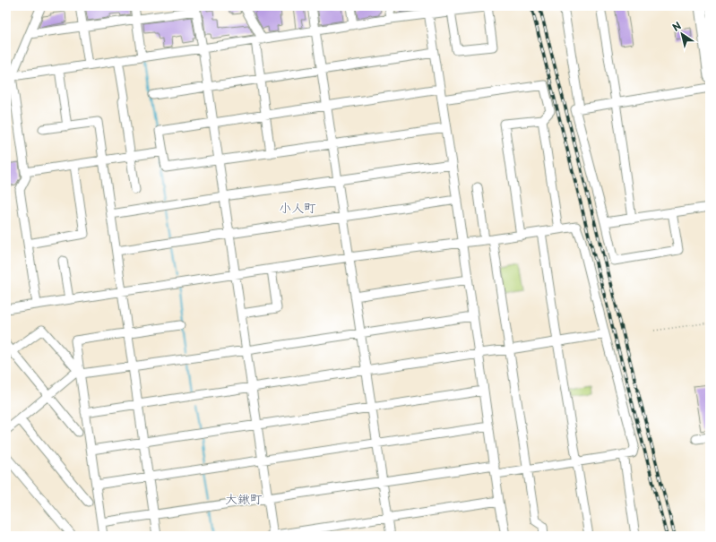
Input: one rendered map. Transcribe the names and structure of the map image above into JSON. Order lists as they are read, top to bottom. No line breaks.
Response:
{"districts":["小人町","大鍬町"],"north":"top left"}
